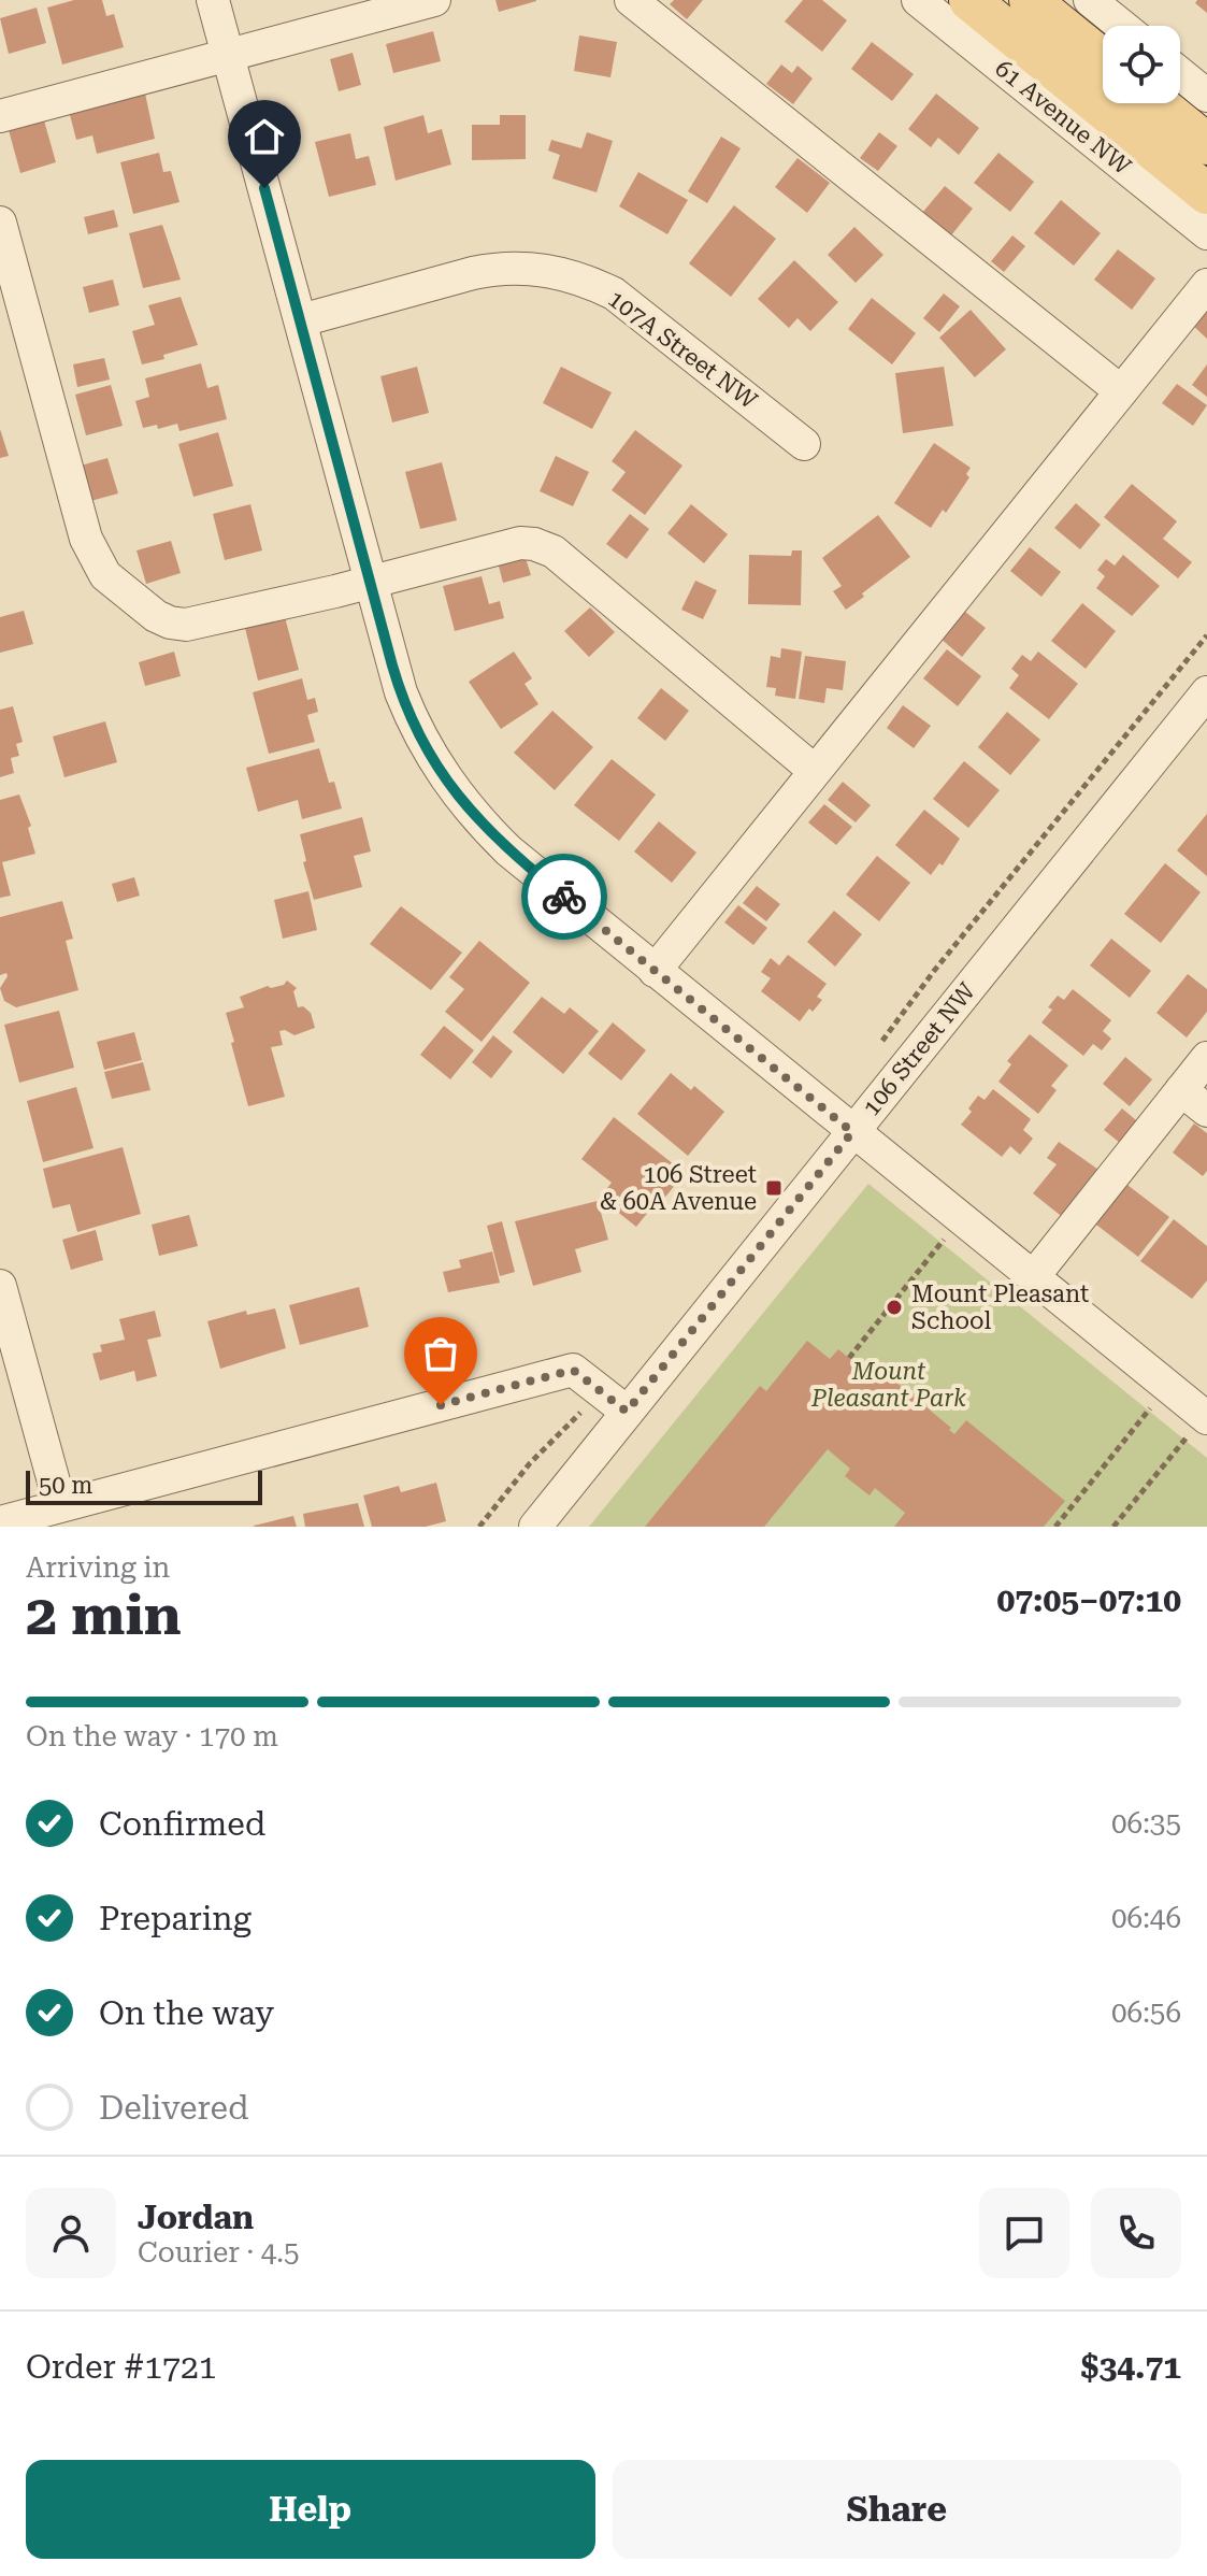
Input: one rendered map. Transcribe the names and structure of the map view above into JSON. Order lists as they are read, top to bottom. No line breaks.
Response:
{"streets":{"main road":["61 Avenue NW"],"street":["107A Street NW","106 Street NW"]},"parks":["Mount Pleasant Park"],"places":{"transit":["106 Street & 60A Avenue"],"other":["Mount Pleasant School"]},"scale_bar":"50 m","page":{"scale":"50 m","heading":["2 min","Arriving in","07:05–07:10"],"panel":["Jordan","Courier · 4.5","Order #1721","$34.71"],"bar":"On the way · 170 m","list":[["Confirmed","06:35"],["Preparing","06:46"],["On the way","06:56"],"Delivered"],"buttons":["Help","Share"]}}
